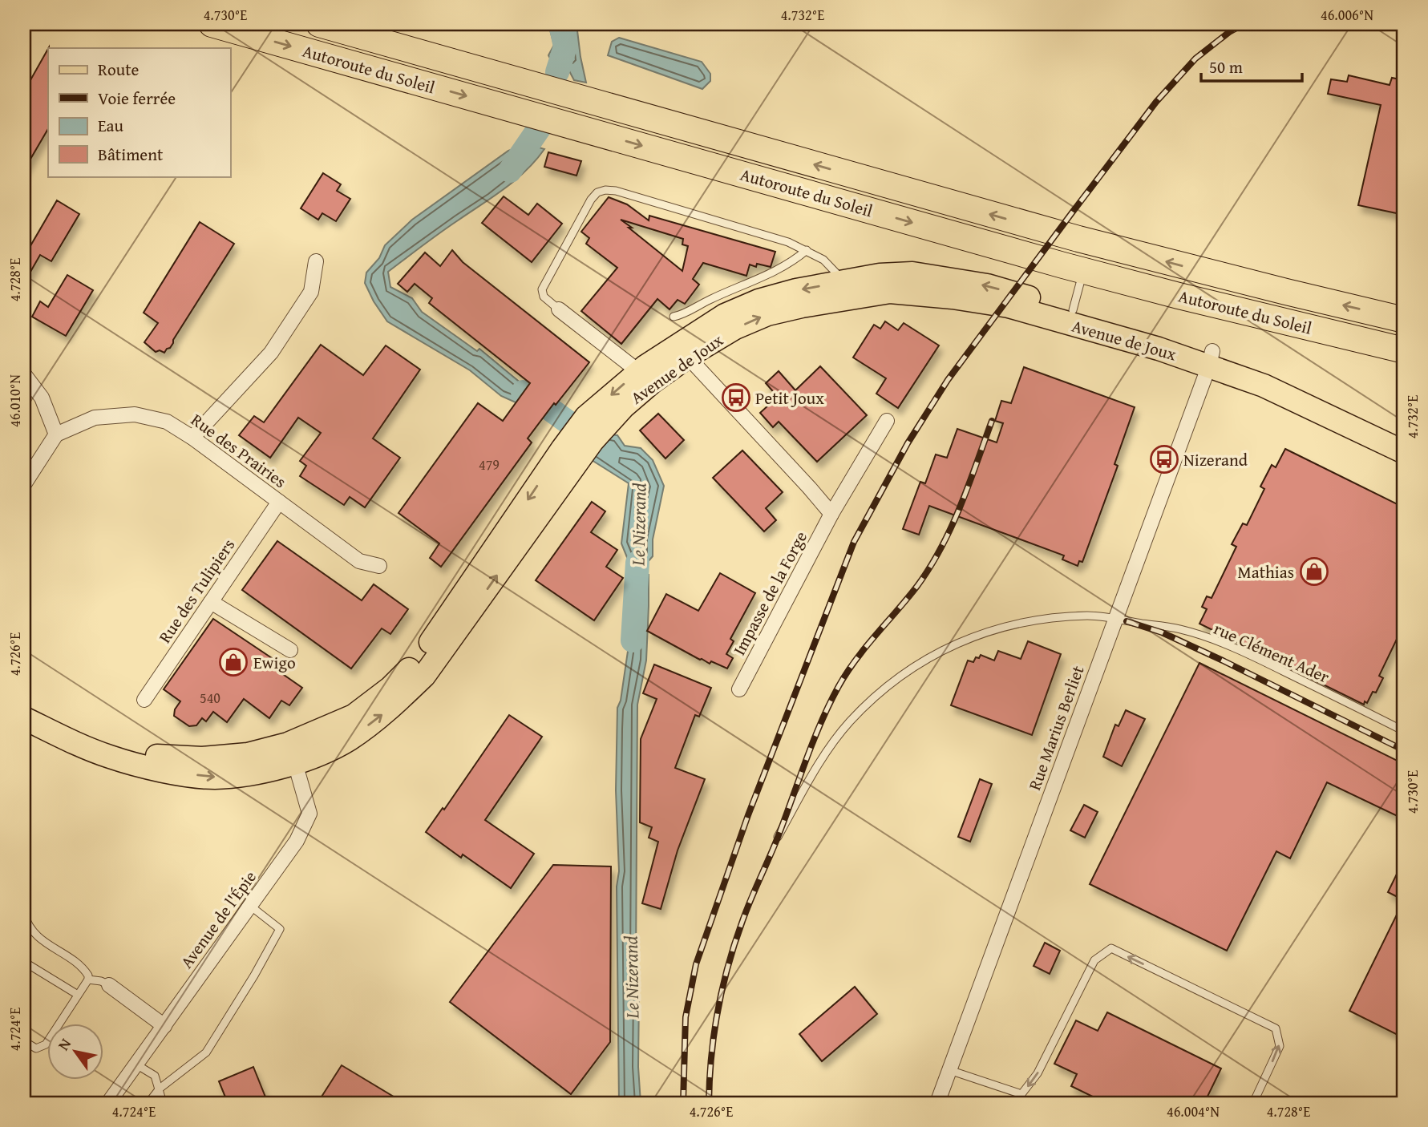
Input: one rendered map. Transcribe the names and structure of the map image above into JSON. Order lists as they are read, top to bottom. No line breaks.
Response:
{"streets":{"highway":["Autoroute du Soleil"],"main road":["Avenue de Joux"],"street":["Rue des Prairies","Rue des Tulipiers","Impasse de la Forge","Rue Marius Berliet","Avenue de l'Épie"],"lane":["rue Clément Ader"]},"crossings":[["Avenue de Joux","Rue Marius Berliet"],["Avenue de Joux","Avenue de l'Épie"],["Rue des Prairies","Rue des Tulipiers"],["rue Clément Ader","Rue Marius Berliet"]],"water":["Le Nizerand"],"places":{"bus stop":["Petit Joux","Nizerand"],"shop":["Mathias","Ewigo"]},"house_numbers":["479","540"],"legend":["Route","Voie ferrée","Eau","Bâtiment"],"scale_bar":"50 m","north":"top left","coordinates":["4.730°E","4.732°E","46.006°N","4.728°E","46.010°N","4.726°E","4.724°E","46.004°N"]}
